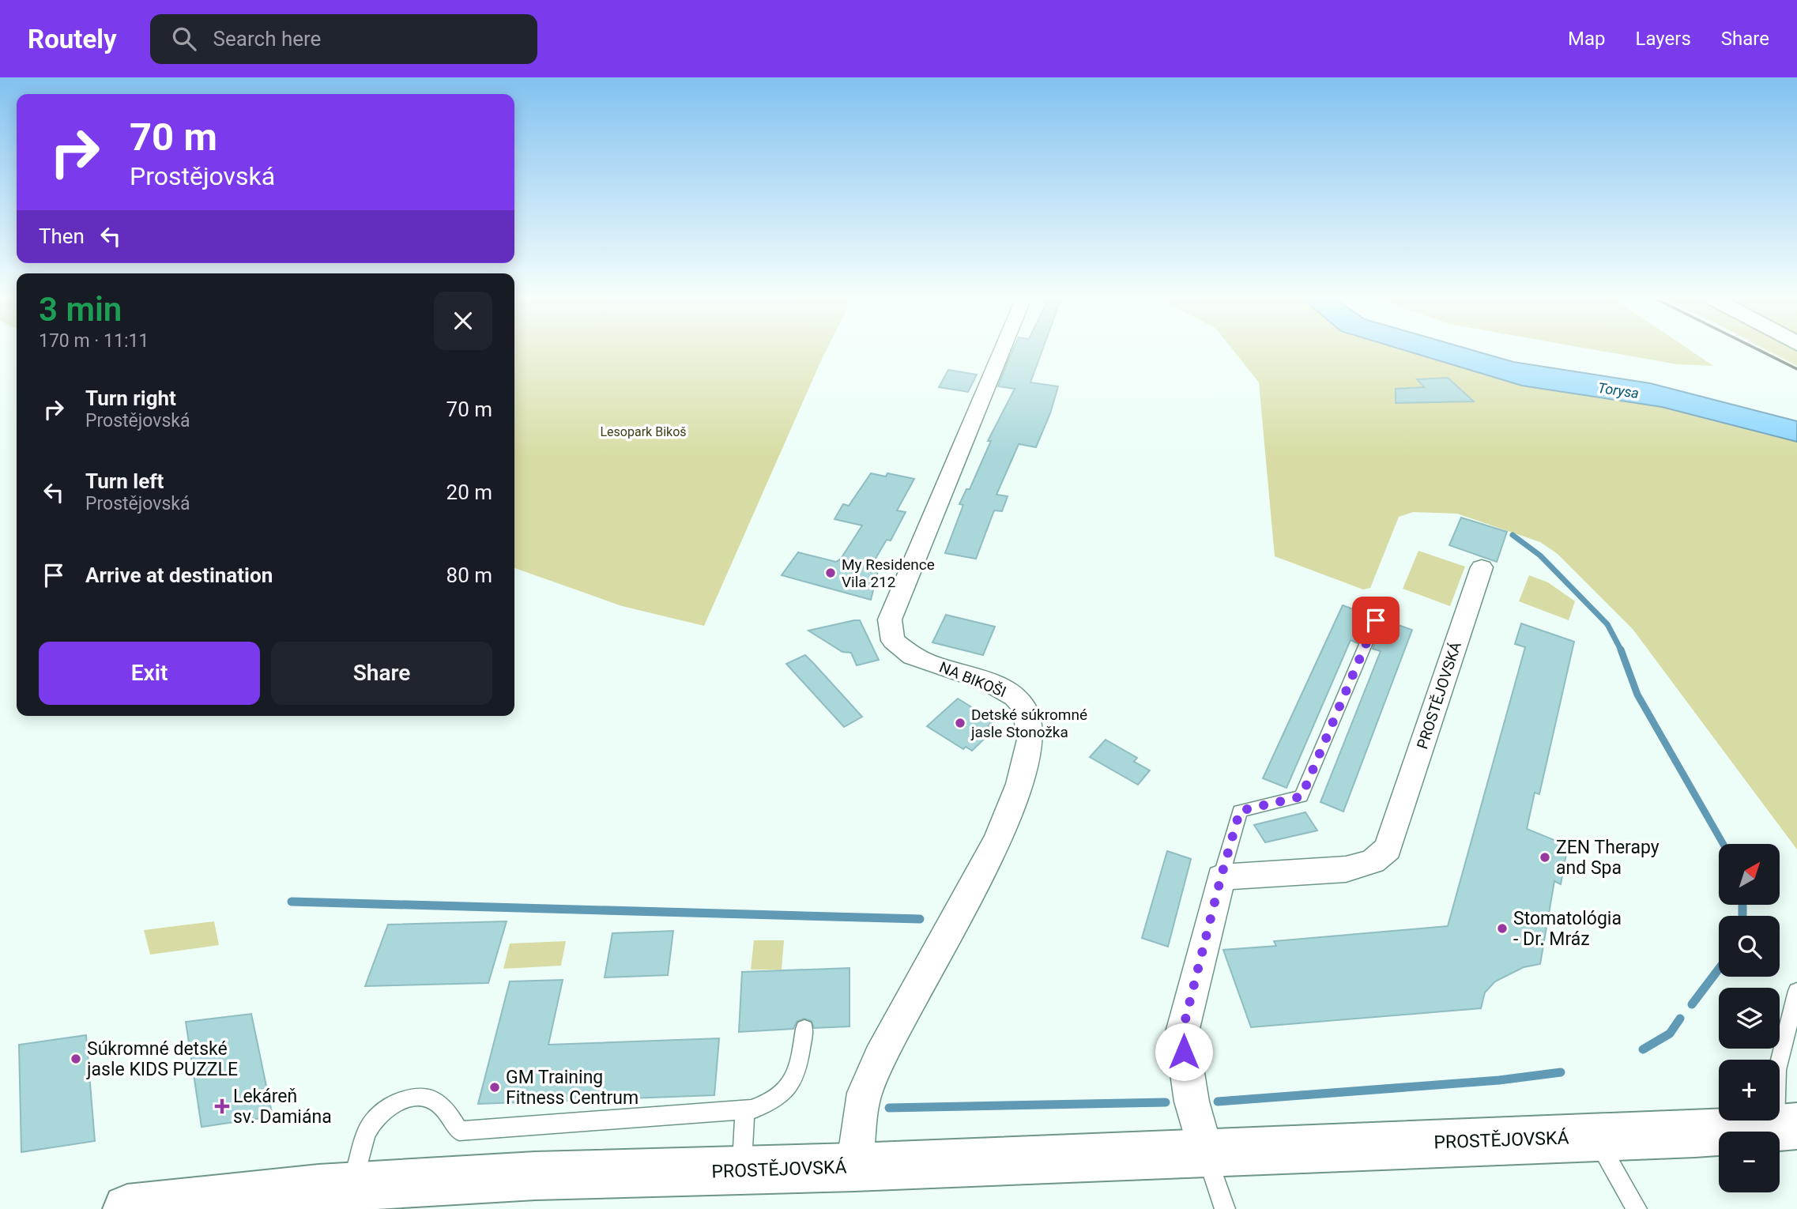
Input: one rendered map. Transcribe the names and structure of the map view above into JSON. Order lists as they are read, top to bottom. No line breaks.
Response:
{"streets":{"street":["NA BIKOŠI","PROSTĚJOVSKÁ"]},"crossings":[["NA BIKOŠI","PROSTĚJOVSKÁ"]],"water":["Torysa"],"parks":["Lesopark Bikoš"],"places":{"other":["My Residence Vila 212","Detské súkromné jasle Stonožka","ZEN Therapy and Spa","Stomatológia - Dr. Mráz","Súkromné detské jasle KIDS PUZZLE","GM Training Fitness Centrum"],"health":["Lekáreň sv. Damiána"]},"north":"top right","page":{"header":"Routely","search":"Search here","nav":["Map","Layers","Share"],"turn":["70 m","Prostějovská"],"then":"Then","heading":["3 min","170 m · 11:11"],"list":[{"name":"Turn right","note":"Prostějovská","value":"70 m"},{"name":"Turn left","note":"Prostějovská","value":"20 m"},{"name":"Arrive at destination","value":"80 m"}],"buttons":["Exit","Share"],"map_buttons":["+","−"]}}
